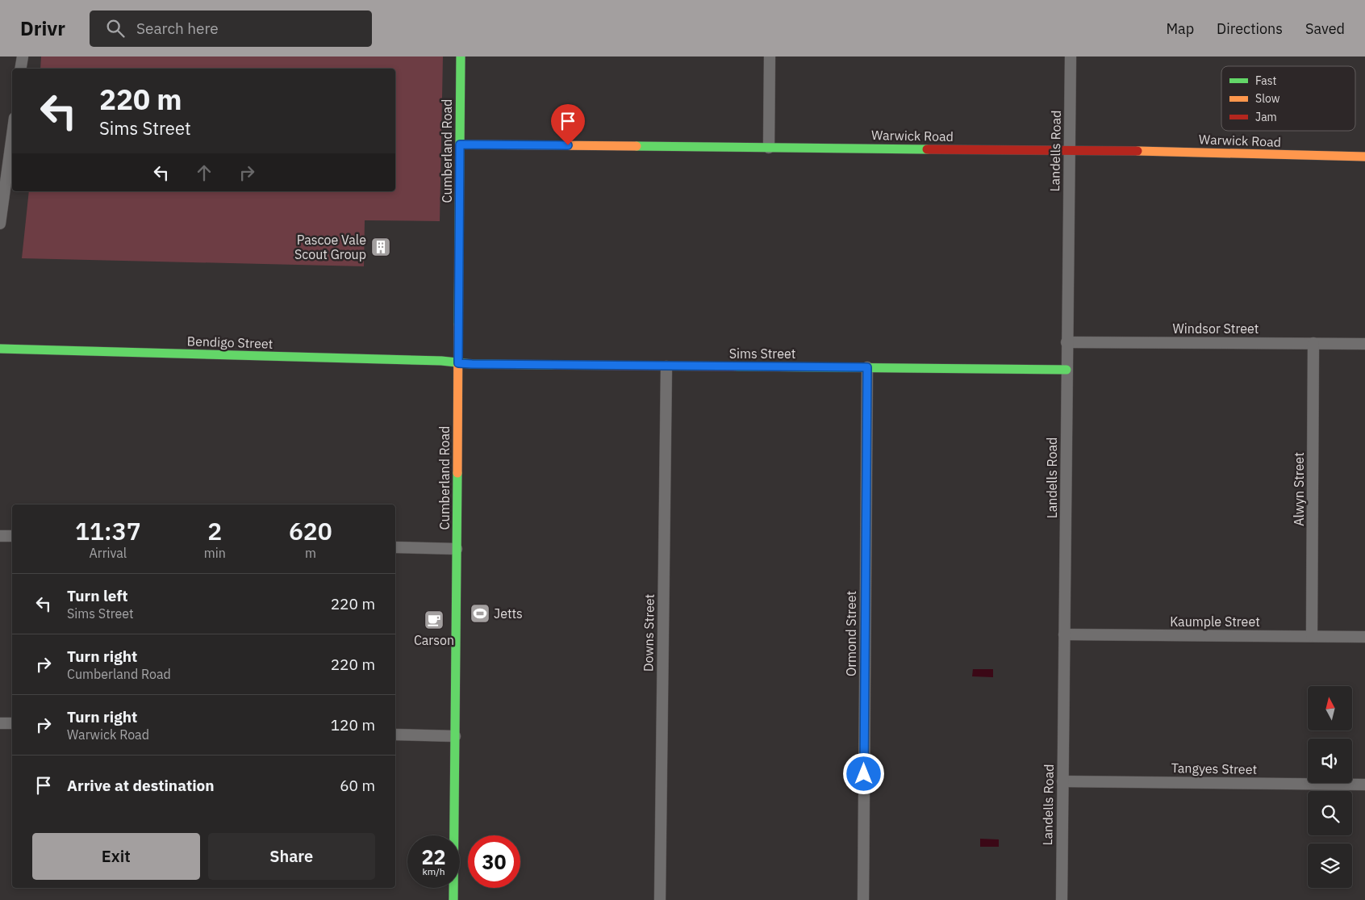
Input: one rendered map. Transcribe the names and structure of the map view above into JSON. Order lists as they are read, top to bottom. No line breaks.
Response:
{"streets":{"street":["Warwick Road","Cumberland Road","Landells Road","Windsor Street","Bendigo Street","Sims Street","Alwyn Street","Kaumple Street","Downs Street","Ormond Street","Tangyes Street"]},"crossings":[["Warwick Road","Cumberland Road"],["Warwick Road","Landells Road"],["Cumberland Road","Bendigo Street"],["Cumberland Road","Sims Street"],["Landells Road","Windsor Street"],["Landells Road","Sims Street"],["Landells Road","Kaumple Street"],["Landells Road","Tangyes Street"],["Windsor Street","Alwyn Street"],["Bendigo Street","Sims Street"],["Sims Street","Downs Street"],["Sims Street","Ormond Street"],["Alwyn Street","Kaumple Street"]],"places":{"building":["Pascoe Vale Scout Group"],"sports":["Jetts"],"cafe":["Carson"]},"legend":["Fast","Slow","Jam"],"north":"top","page":{"header":"Drivr","search":"Search here","nav":["Map","Directions","Saved"],"turn":["220 m","Sims Street"],"eta":["11:37","Arrival","2","min","620","m"],"list":[{"name":"Turn left","note":"Sims Street","value":"220 m"},{"name":"Turn right","note":"Cumberland Road","value":"220 m"},{"name":"Turn right","note":"Warwick Road","value":"120 m"},{"name":"Arrive at destination","value":"60 m"}],"buttons":["Exit","Share"],"speed":"22 km/h","limit":"30"}}
